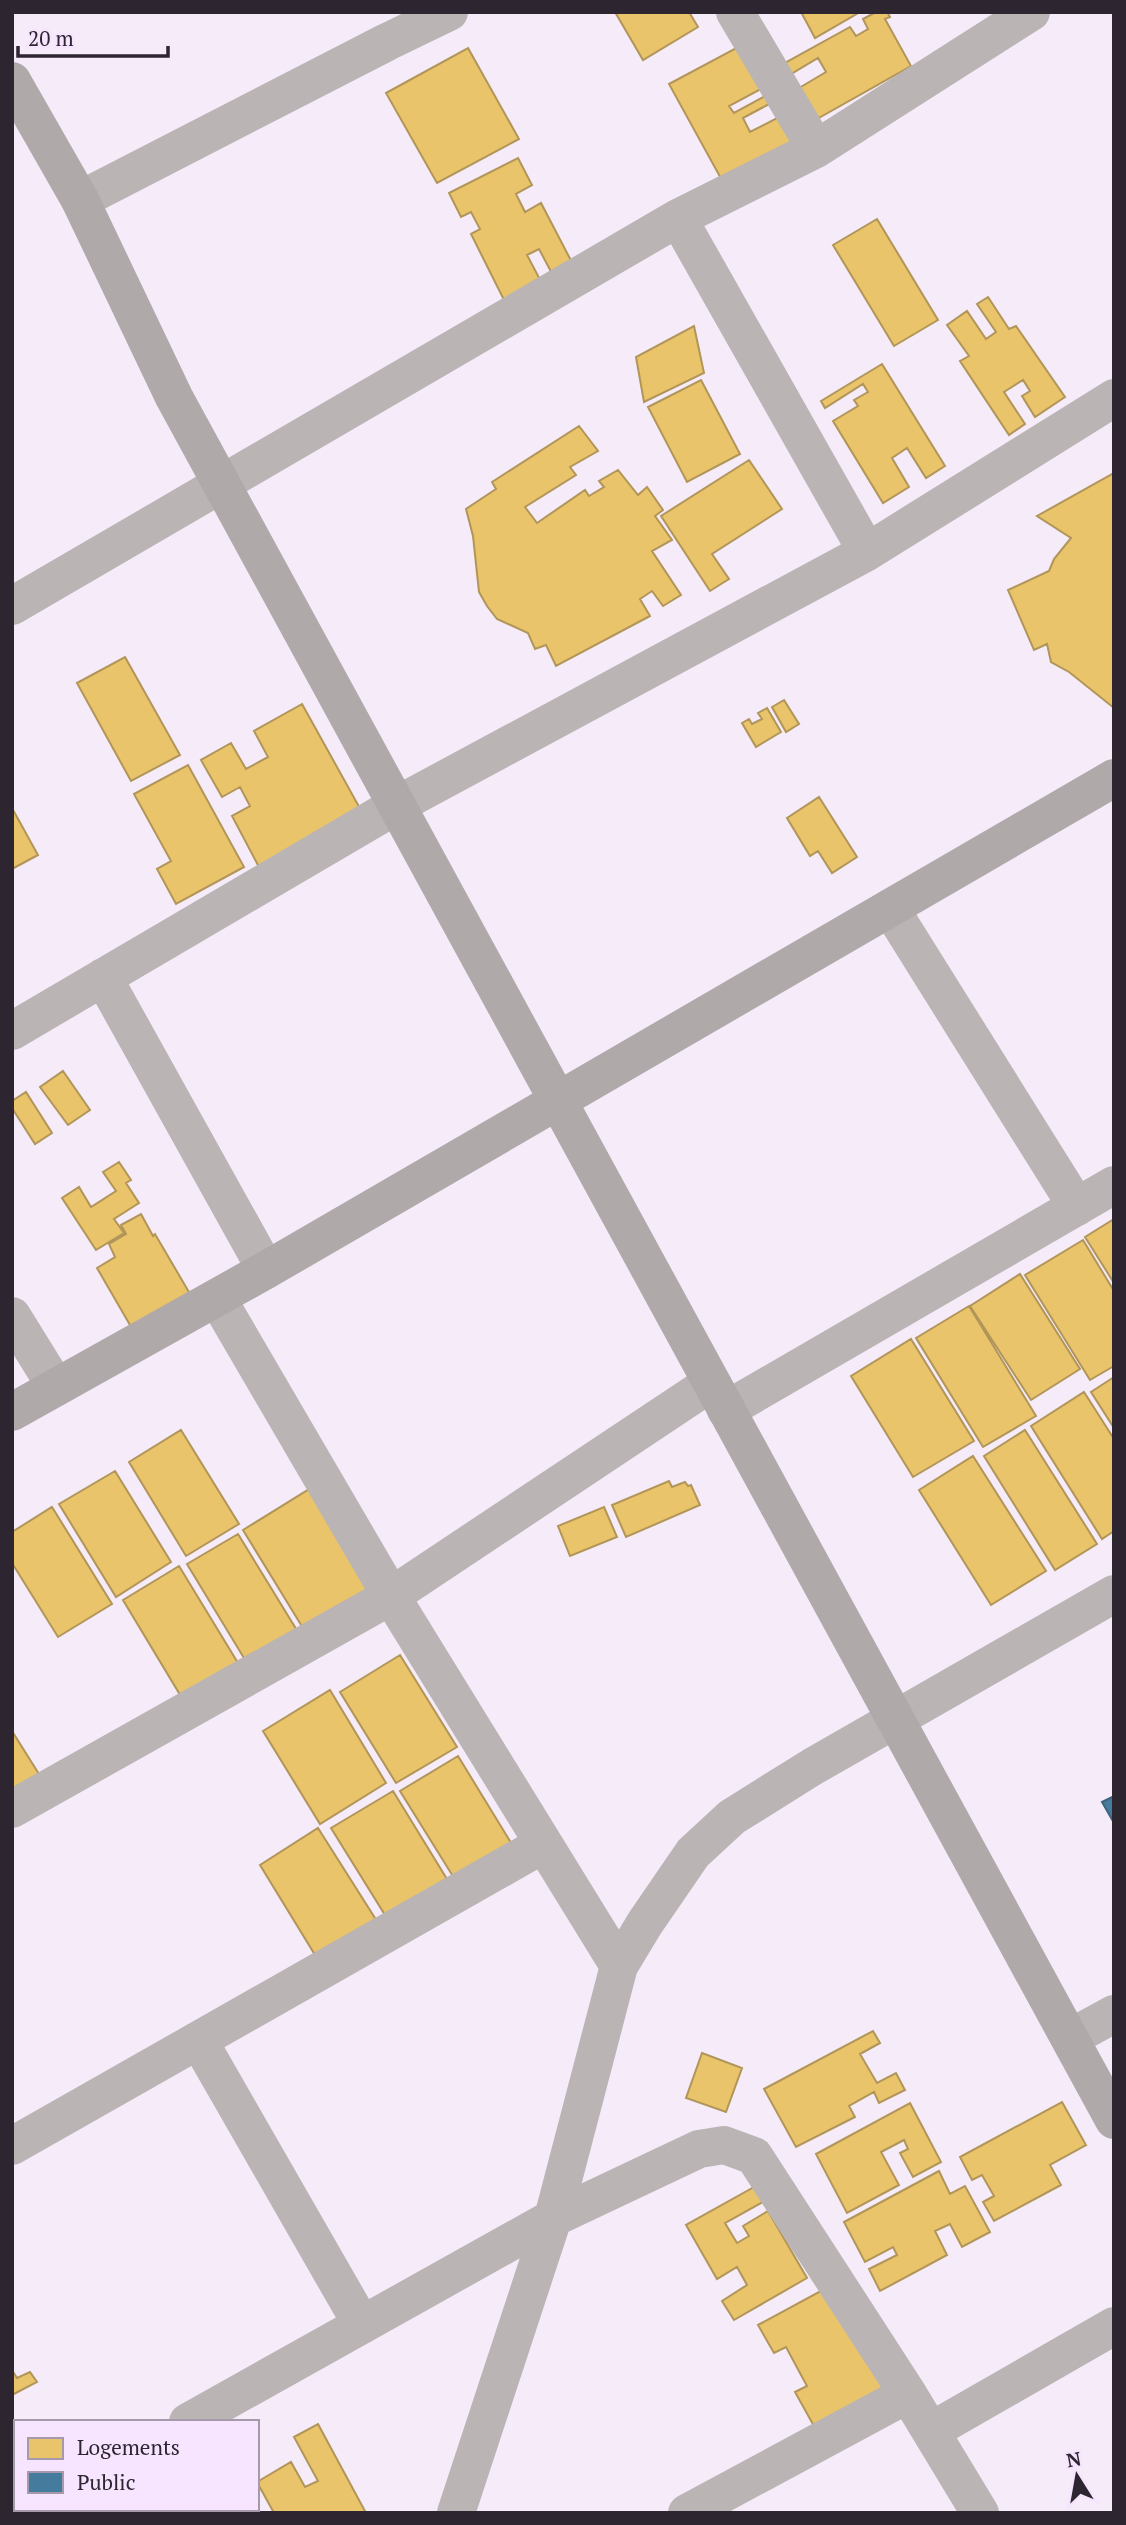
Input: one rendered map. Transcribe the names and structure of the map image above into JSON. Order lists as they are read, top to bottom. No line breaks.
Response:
{"legend":["Logements","Public"],"scale_bar":"20 m","north":"top"}
